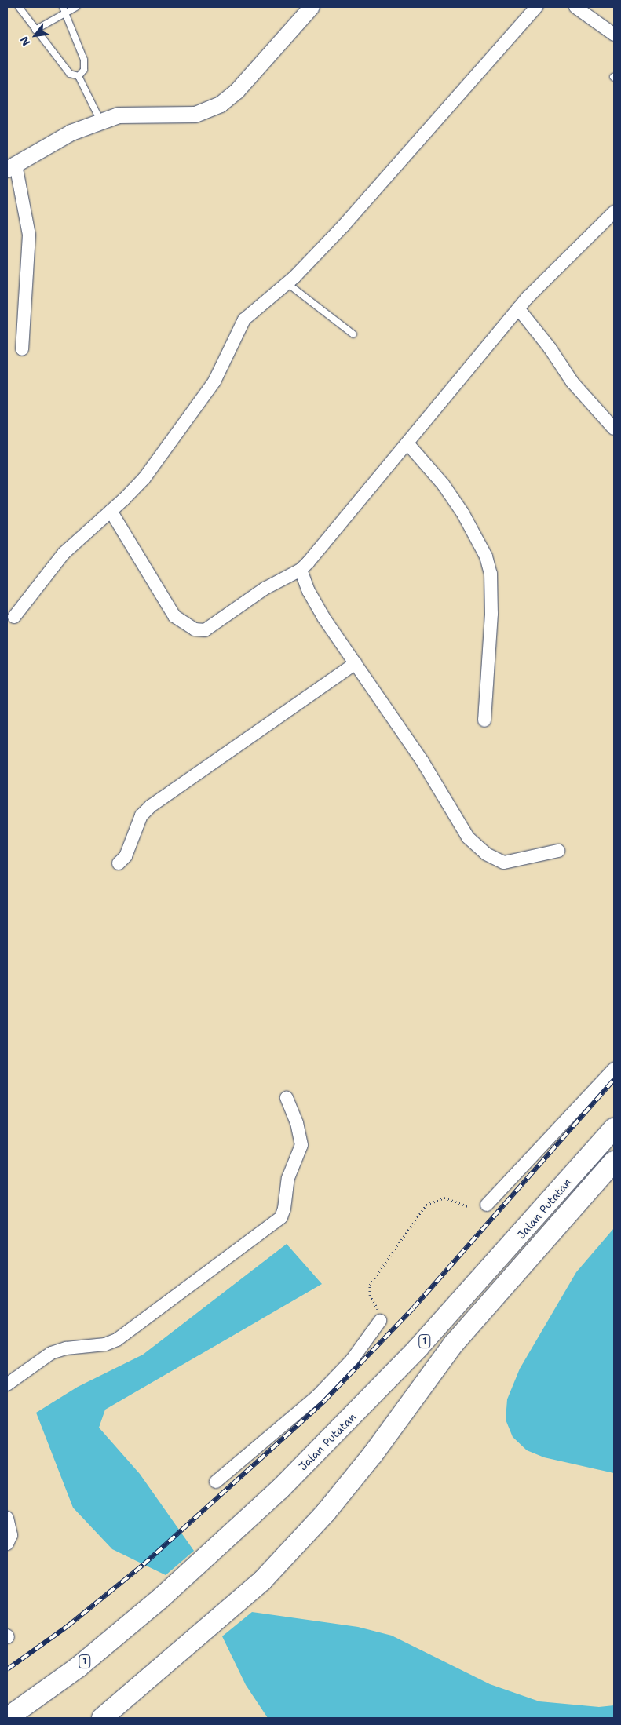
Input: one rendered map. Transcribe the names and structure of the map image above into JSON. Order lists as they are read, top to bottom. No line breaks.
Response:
{"streets":{"highway":["Jalan Putatan","1"]},"north":"bottom left"}
